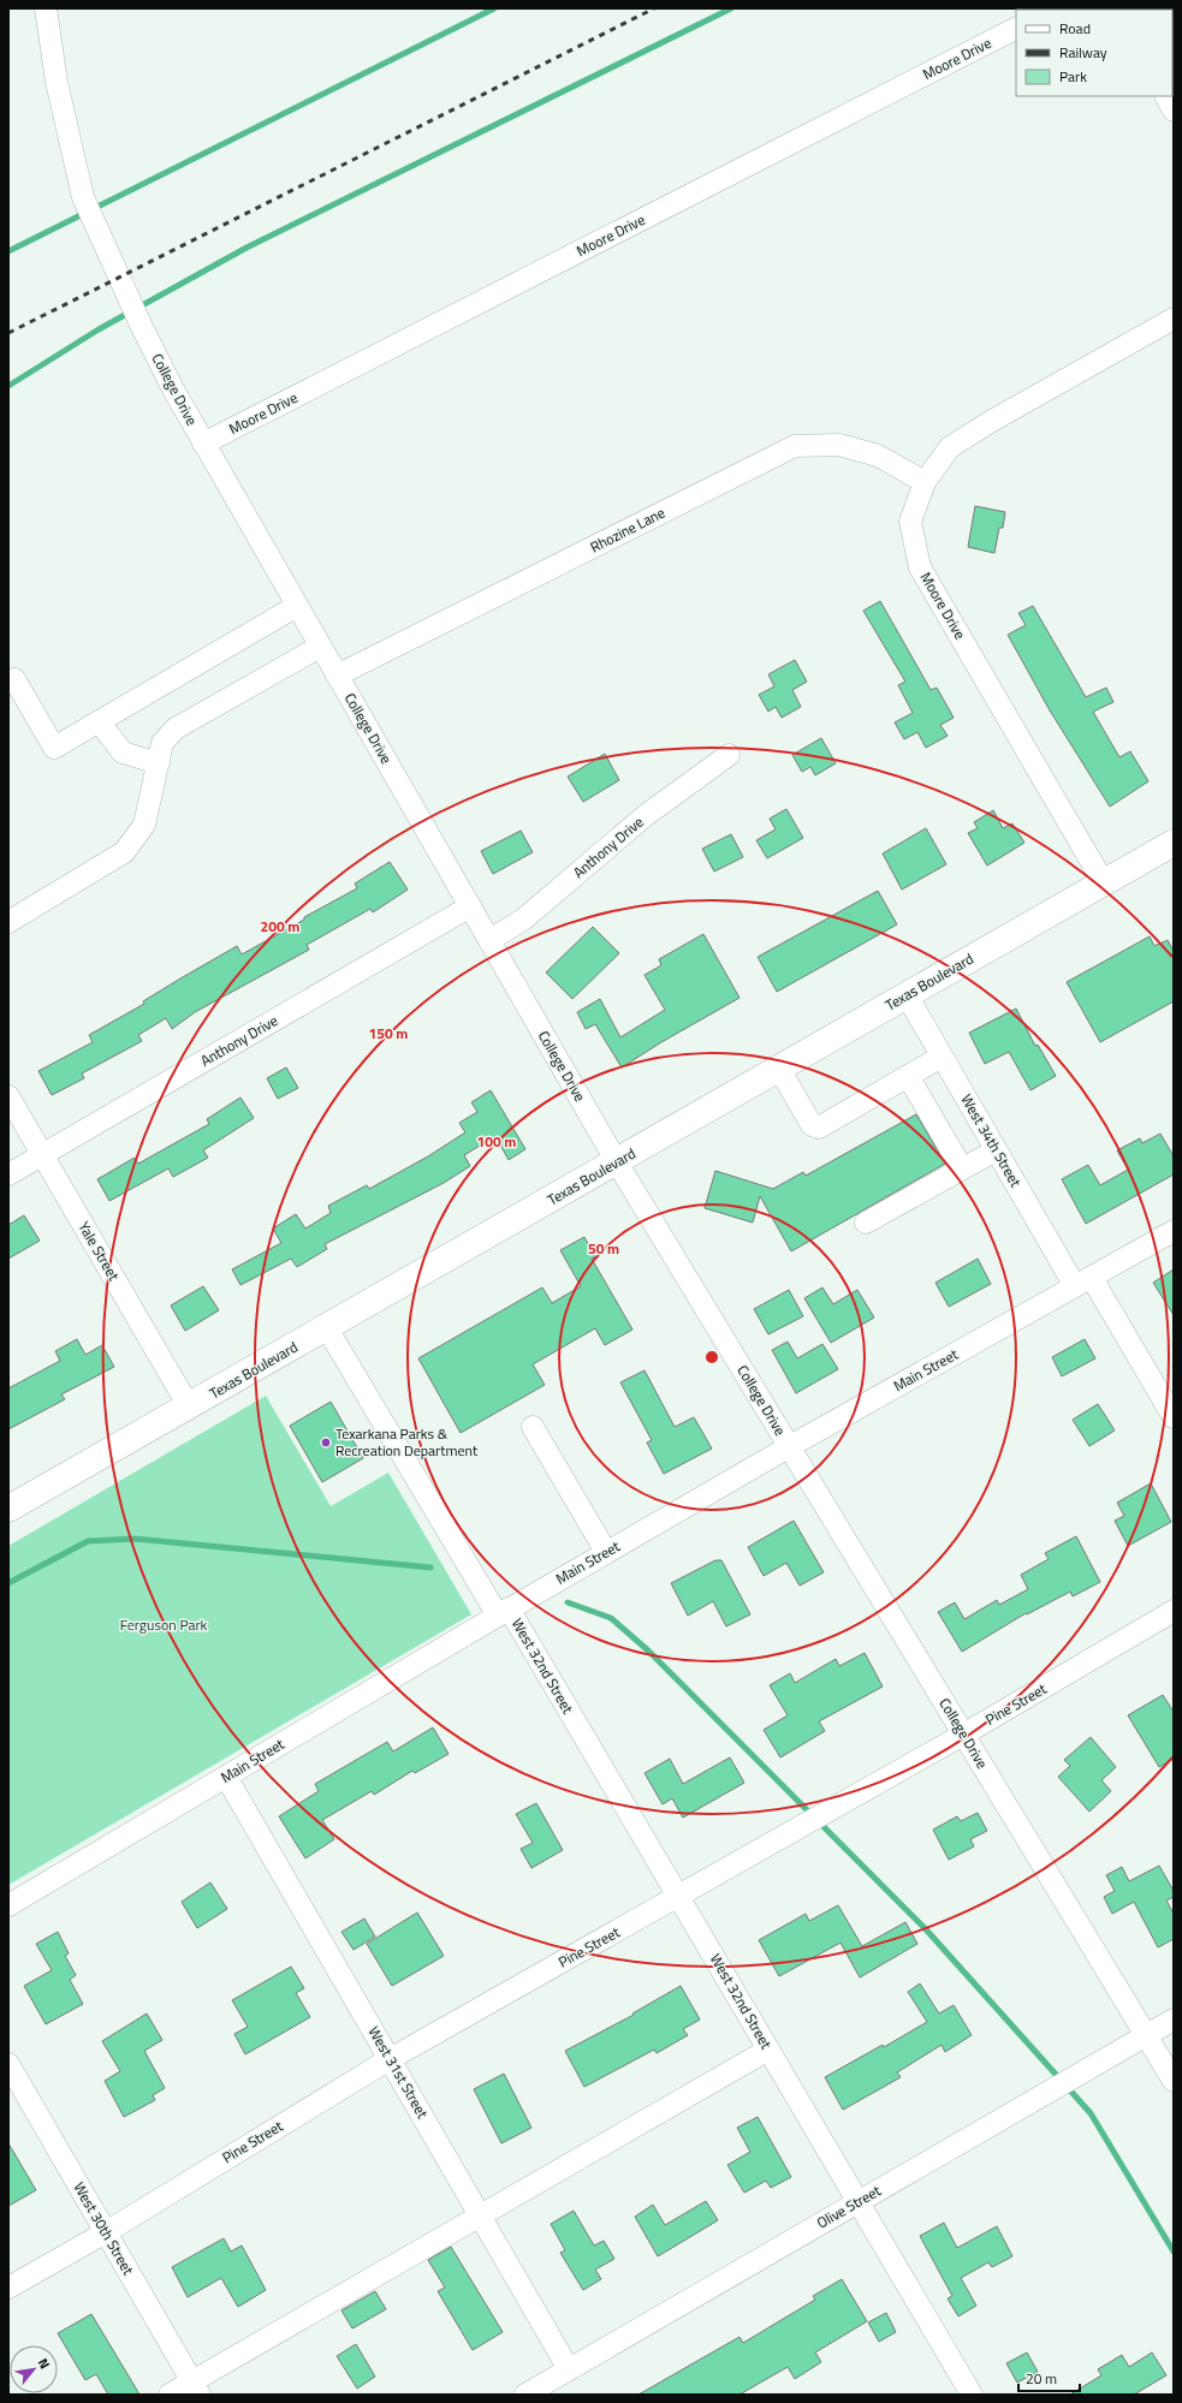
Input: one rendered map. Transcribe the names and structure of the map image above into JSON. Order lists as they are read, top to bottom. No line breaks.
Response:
{"streets":{"main road":["Texas Boulevard"],"street":["Moore Drive","College Drive","Rhozine Lane","Anthony Drive","West 34th Street","Yale Street","Main Street","West 32nd Street","Pine Street","West 31st Street","Olive Street","West 30th Street"]},"crossings":[["Moore Drive","College Drive"],["Moore Drive","Rhozine Lane"],["Moore Drive","Texas Boulevard"],["College Drive","Rhozine Lane"],["College Drive","Anthony Drive"],["College Drive","Texas Boulevard"],["College Drive","Main Street"],["College Drive","Pine Street"],["College Drive","Olive Street"],["Anthony Drive","Yale Street"],["Texas Boulevard","West 34th Street"],["Texas Boulevard","Yale Street"],["Texas Boulevard","West 32nd Street"],["West 34th Street","Main Street"],["Main Street","West 32nd Street"],["Main Street","West 31st Street"],["West 32nd Street","Pine Street"],["West 32nd Street","Olive Street"],["Pine Street","West 31st Street"],["Pine Street","West 30th Street"],["West 31st Street","Olive Street"]],"parks":["Ferguson Park"],"places":["Texarkana Parks & Recreation Department"],"legend":["Road","Railway","Park"],"scale_bar":"20 m","north":"top right","rings":["200 m","150 m","100 m","50 m"]}
